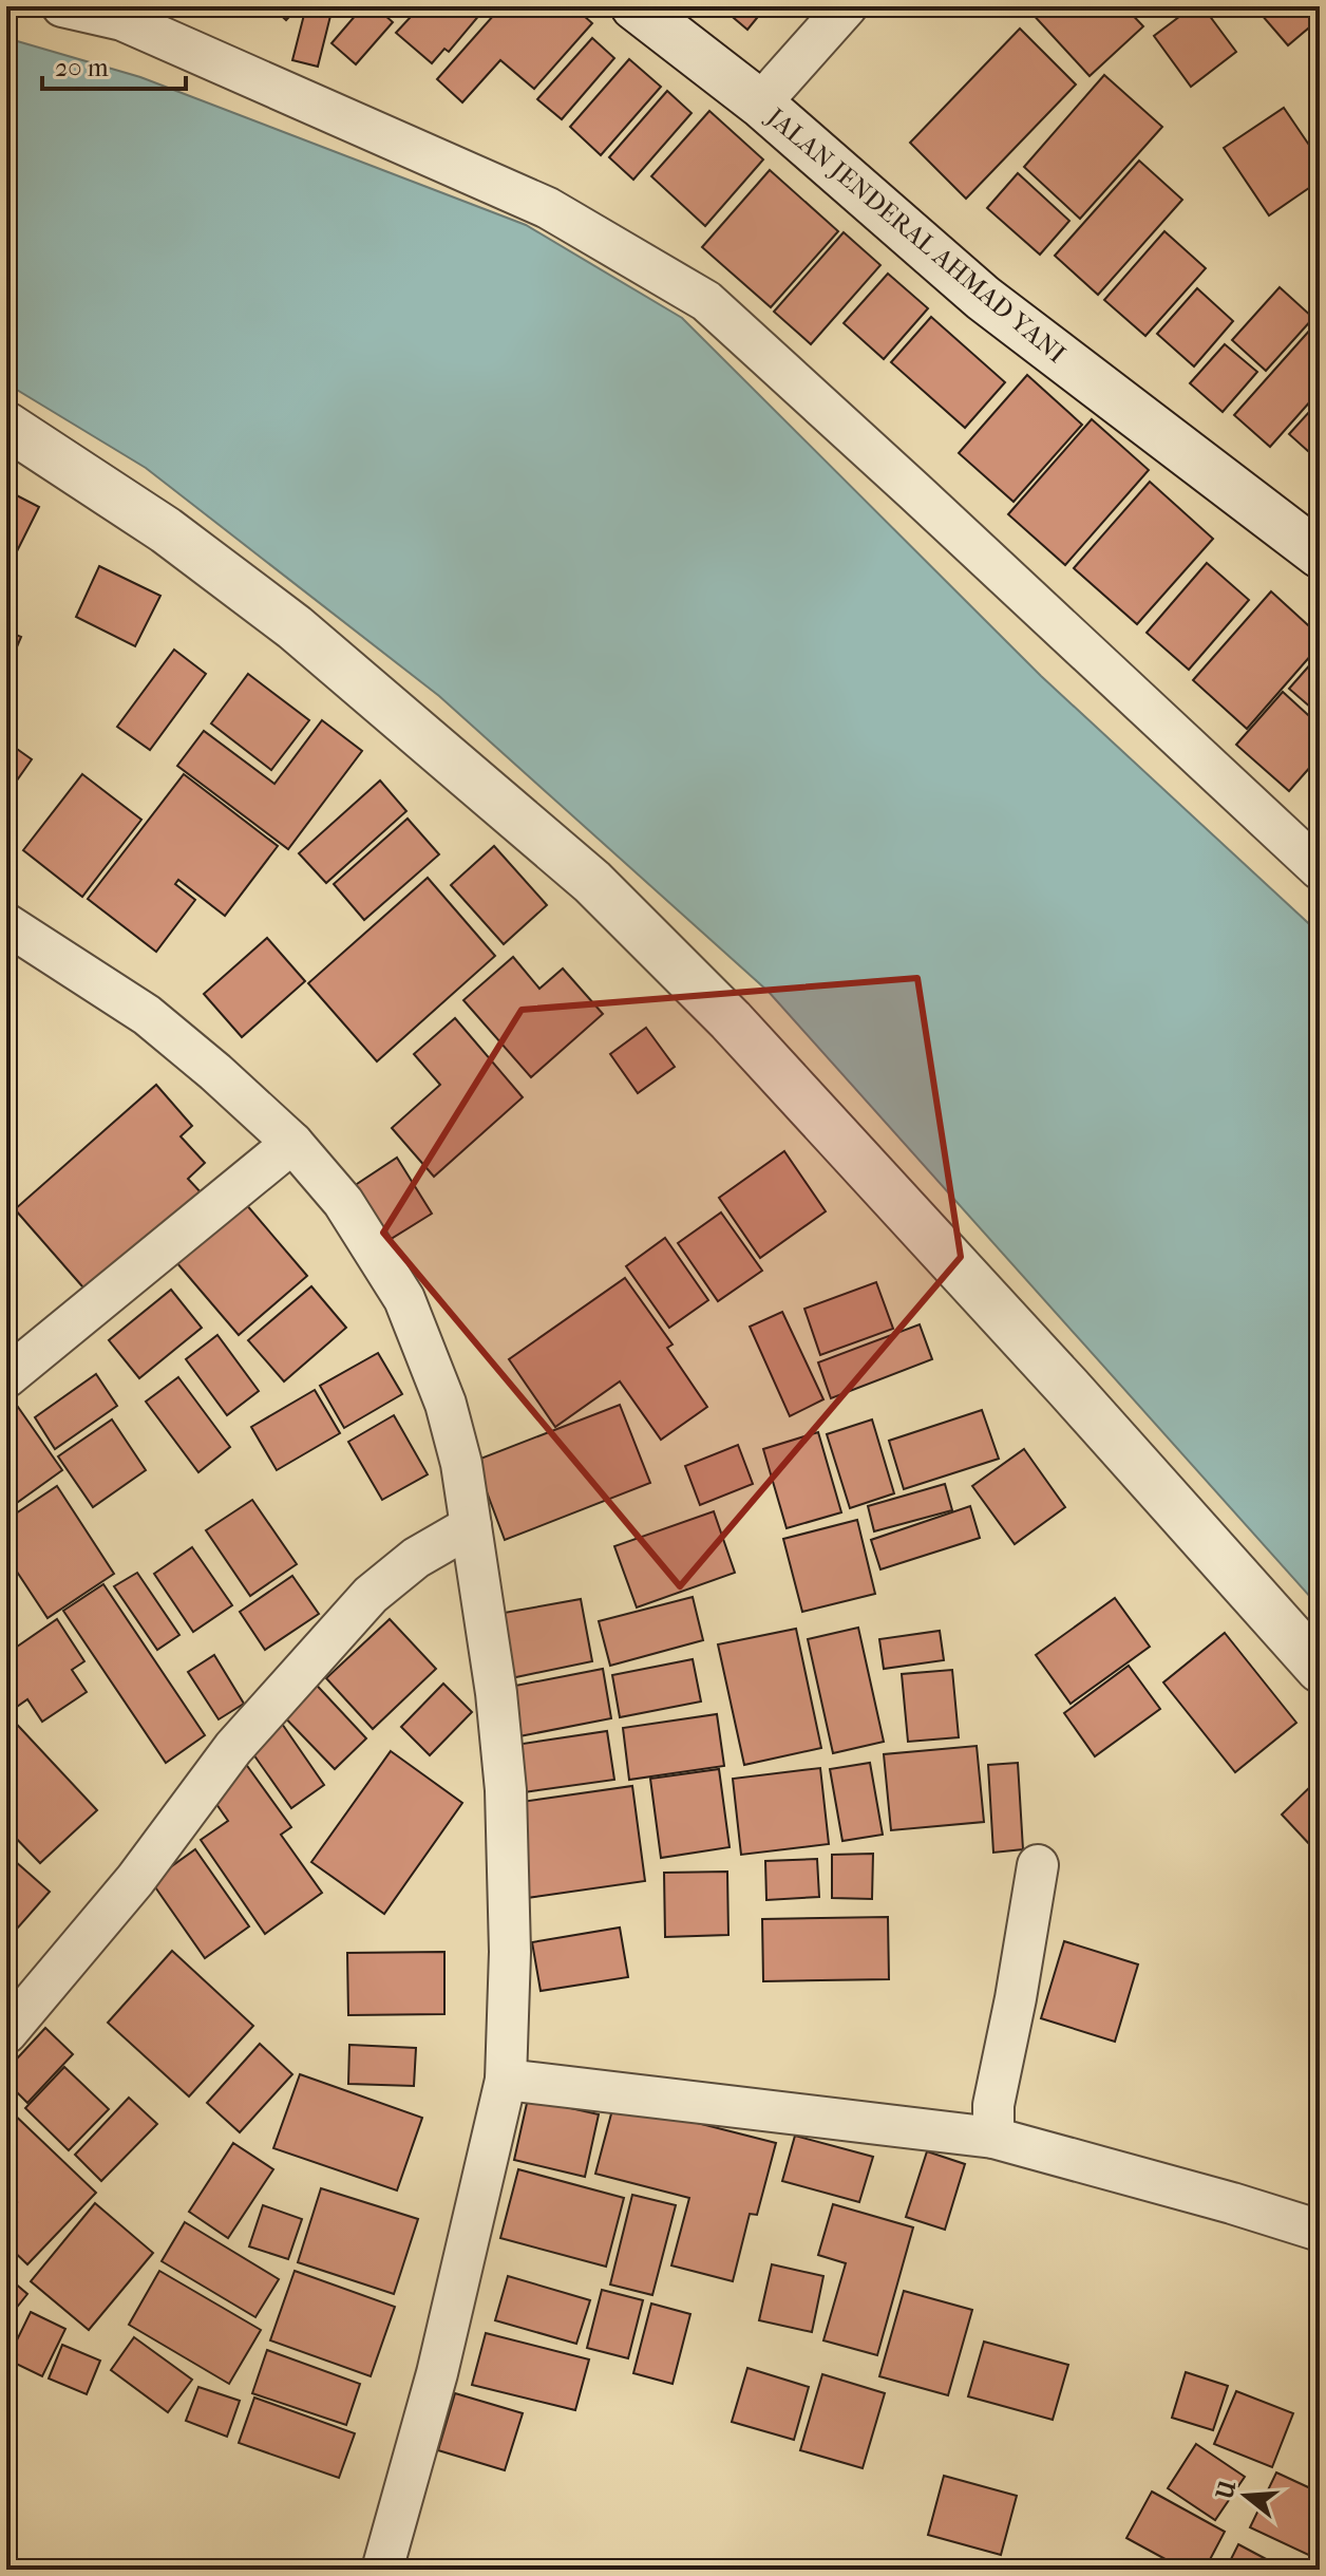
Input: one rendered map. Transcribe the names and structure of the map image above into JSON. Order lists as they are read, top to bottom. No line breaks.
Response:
{"streets":{"street":["JALAN JENDERAL AHMAD YANI"]},"scale_bar":"20 m","north":"left"}
